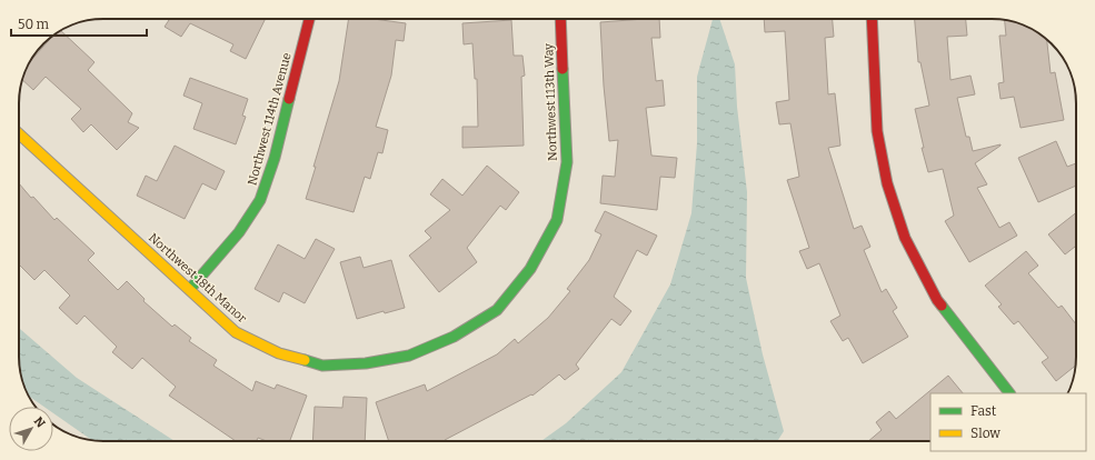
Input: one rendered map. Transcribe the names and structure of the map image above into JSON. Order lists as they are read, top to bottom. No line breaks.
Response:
{"streets":{"street":["Northwest 113th Way","Northwest 114th Avenue","Northwest 18th Manor"]},"crossings":[["Northwest 113th Way","Northwest 18th Manor"],["Northwest 114th Avenue","Northwest 18th Manor"]],"legend":["Fast","Slow"],"scale_bar":"50 m","north":"top right"}
